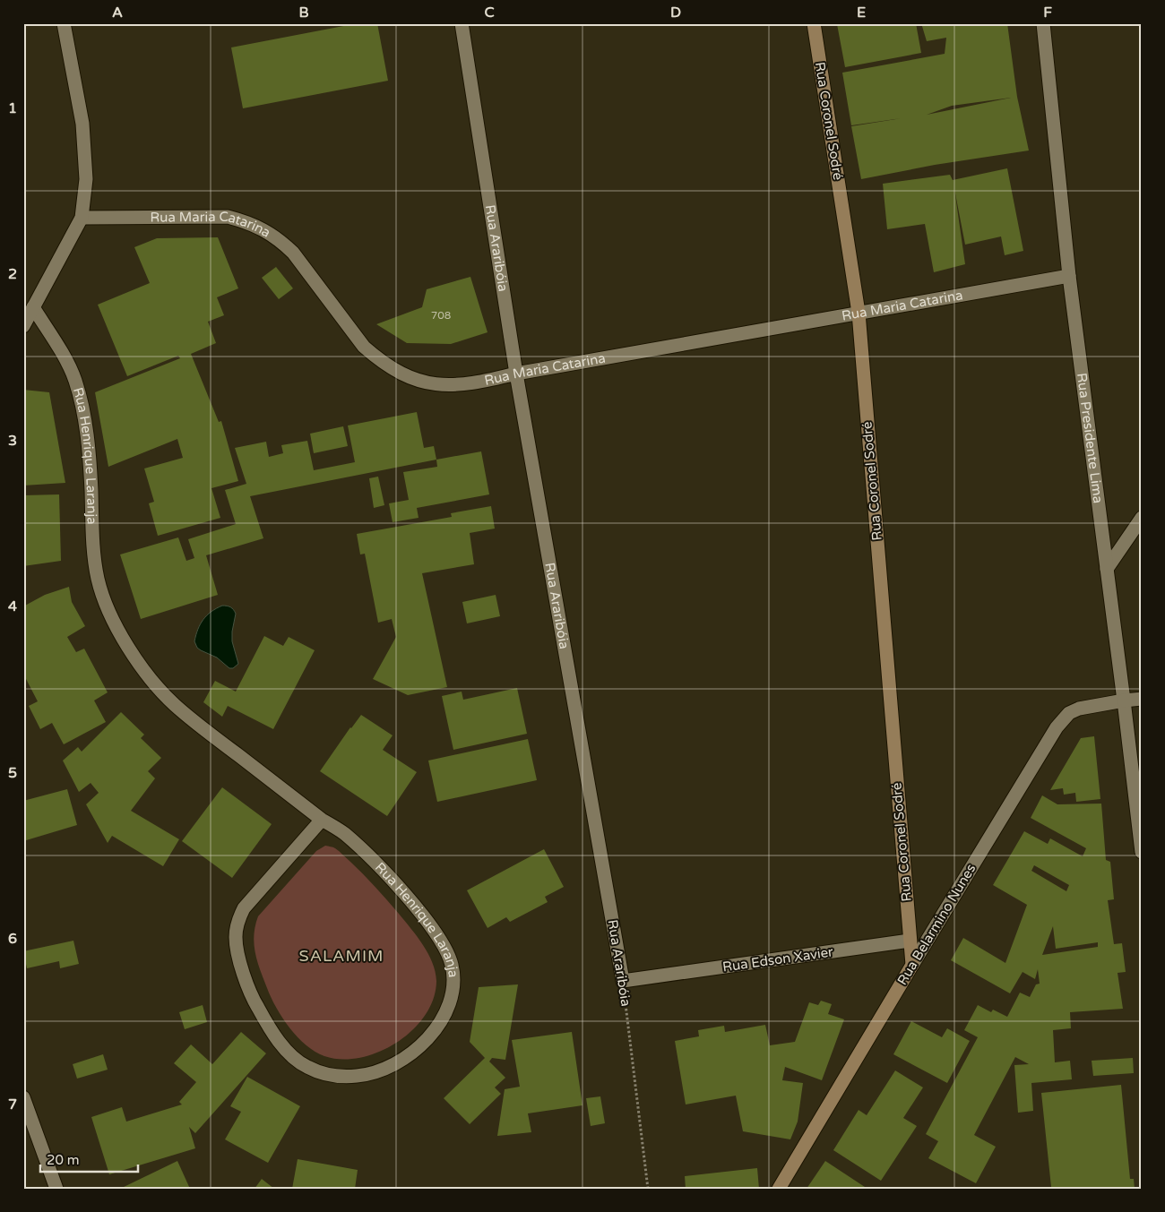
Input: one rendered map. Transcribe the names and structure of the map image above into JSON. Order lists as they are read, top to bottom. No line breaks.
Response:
{"streets":{"street":["Rua Coronel Sodré","Rua Maria Catarina","Rua Araribóia","Rua Presidente Lima","Rua Henrique Laranja","Rua Belarmino Nunes","Rua Edson Xavier"]},"crossings":[["Rua Coronel Sodré","Rua Maria Catarina"],["Rua Coronel Sodré","Rua Edson Xavier"],["Rua Maria Catarina","Rua Araribóia"],["Rua Maria Catarina","Rua Presidente Lima"],["Rua Araribóia","Rua Edson Xavier"],["Rua Presidente Lima","Rua Belarmino Nunes"]],"districts":["SALAMIM"],"house_numbers":["708"],"scale_bar":"20 m","grid":{"columns":["A","B","C","D","E","F"],"rows":["1","2","3","4","5","6","7"]}}
